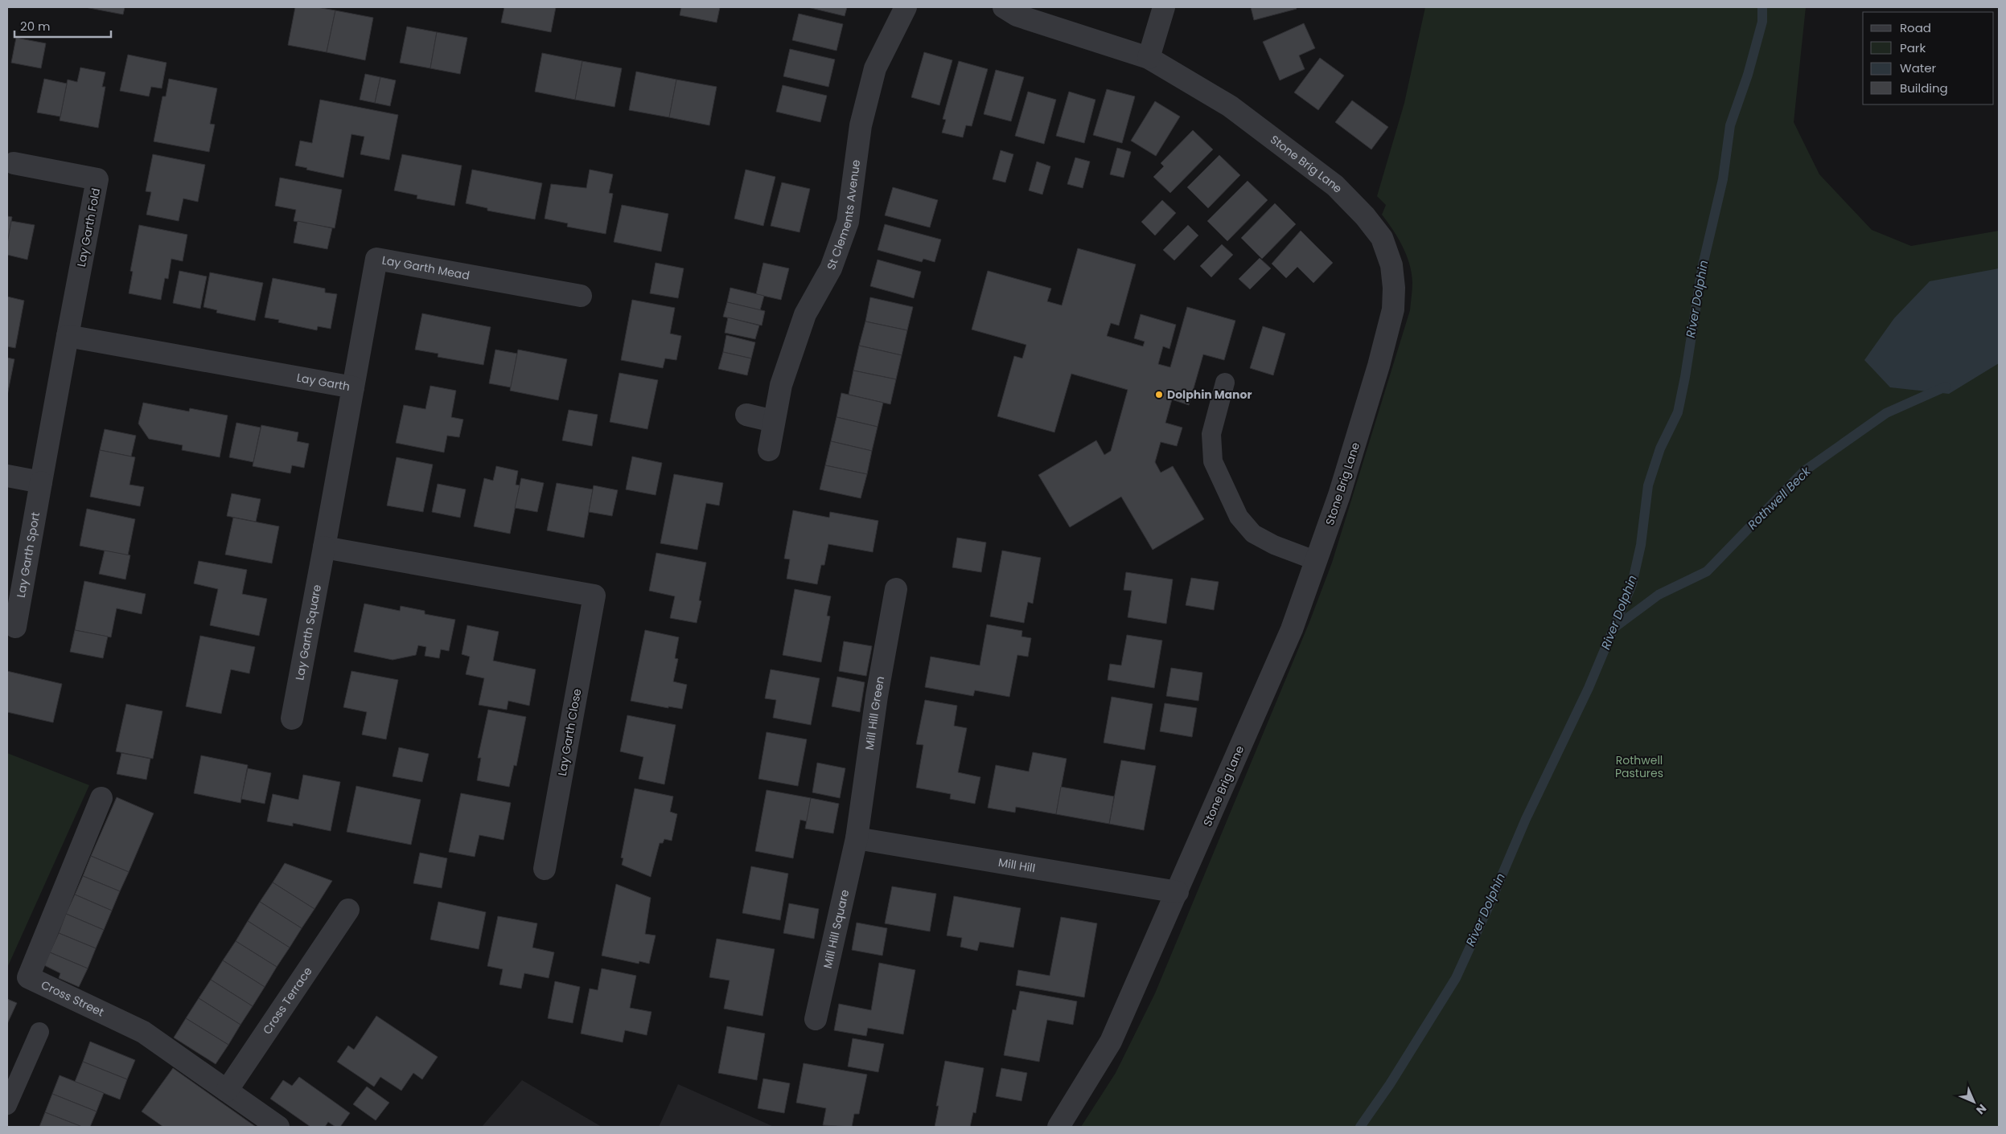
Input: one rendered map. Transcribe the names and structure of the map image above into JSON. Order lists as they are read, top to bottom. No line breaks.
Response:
{"streets":{"street":["Stone Brig Lane","St Clements Avenue","Lay Garth Fold","Lay Garth Mead","Lay Garth","Lay Garth Sport","Lay Garth Square","Mill Hill Green","Lay Garth Close","Mill Hill","Mill Hill Square","Cross Street","Cross Terrace"]},"crossings":[["Stone Brig Lane","Mill Hill"],["Lay Garth Fold","Lay Garth"],["Lay Garth Mead","Lay Garth"],["Lay Garth","Lay Garth Square"],["Lay Garth","Lay Garth Close"],["Lay Garth Square","Lay Garth Close"],["Mill Hill Green","Mill Hill"],["Mill Hill Green","Mill Hill Square"],["Mill Hill","Mill Hill Square"],["Cross Street","Cross Terrace"]],"water":["River Dolphin","Rothwell Beck"],"parks":["Rothwell Pastures"],"places":["Dolphin Manor"],"legend":["Road","Park","Water","Building"],"scale_bar":"20 m","north":"bottom right"}
